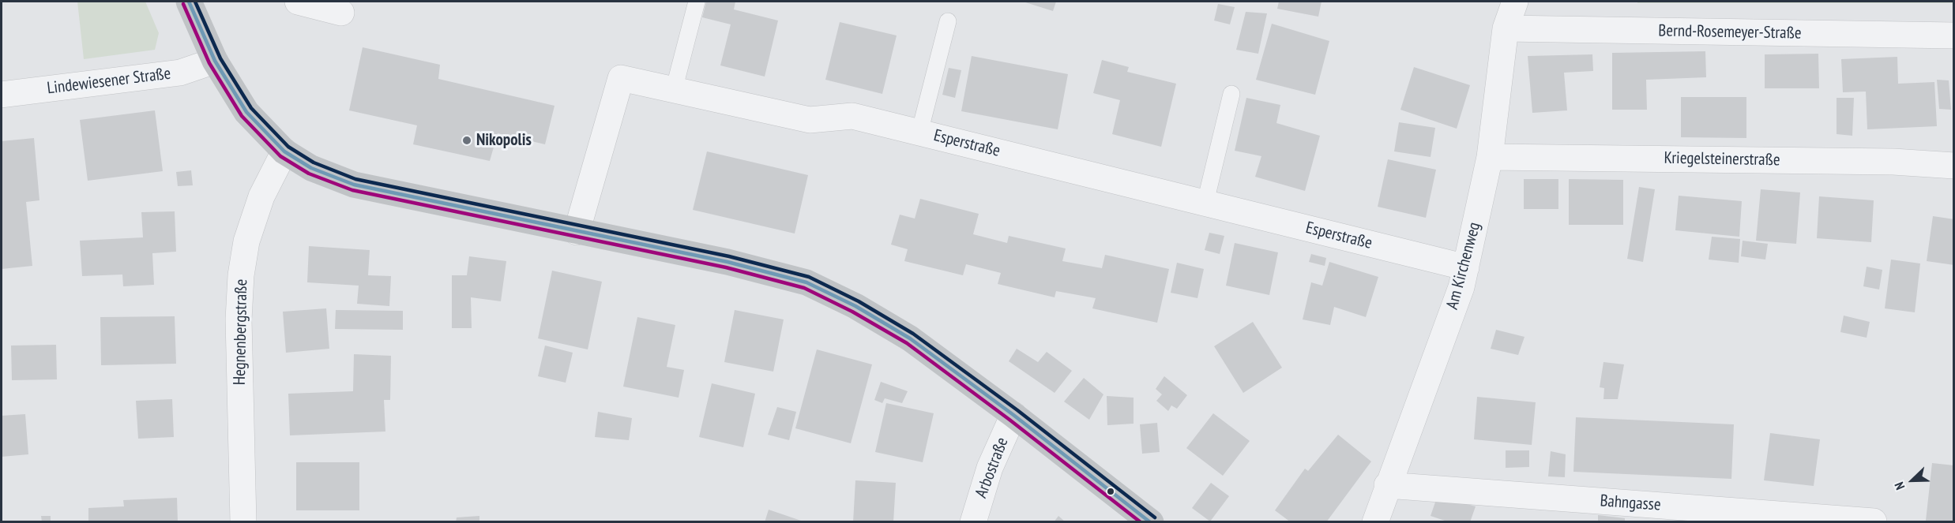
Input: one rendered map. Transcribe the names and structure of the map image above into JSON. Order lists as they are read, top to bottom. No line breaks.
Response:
{"streets":{"street":["Bernd-Rosemeyer-Straße","Lindewiesener Straße","Esperstraße","Kriegelsteinerstraße","Am Kirchenweg","Hegnenbergstraße","Arbostraße","Bahngasse"]},"crossings":[["Bernd-Rosemeyer-Straße","Am Kirchenweg"],["Esperstraße","Am Kirchenweg"],["Kriegelsteinerstraße","Am Kirchenweg"],["Am Kirchenweg","Bahngasse"]],"places":["Nikopolis"],"north":"bottom left"}
